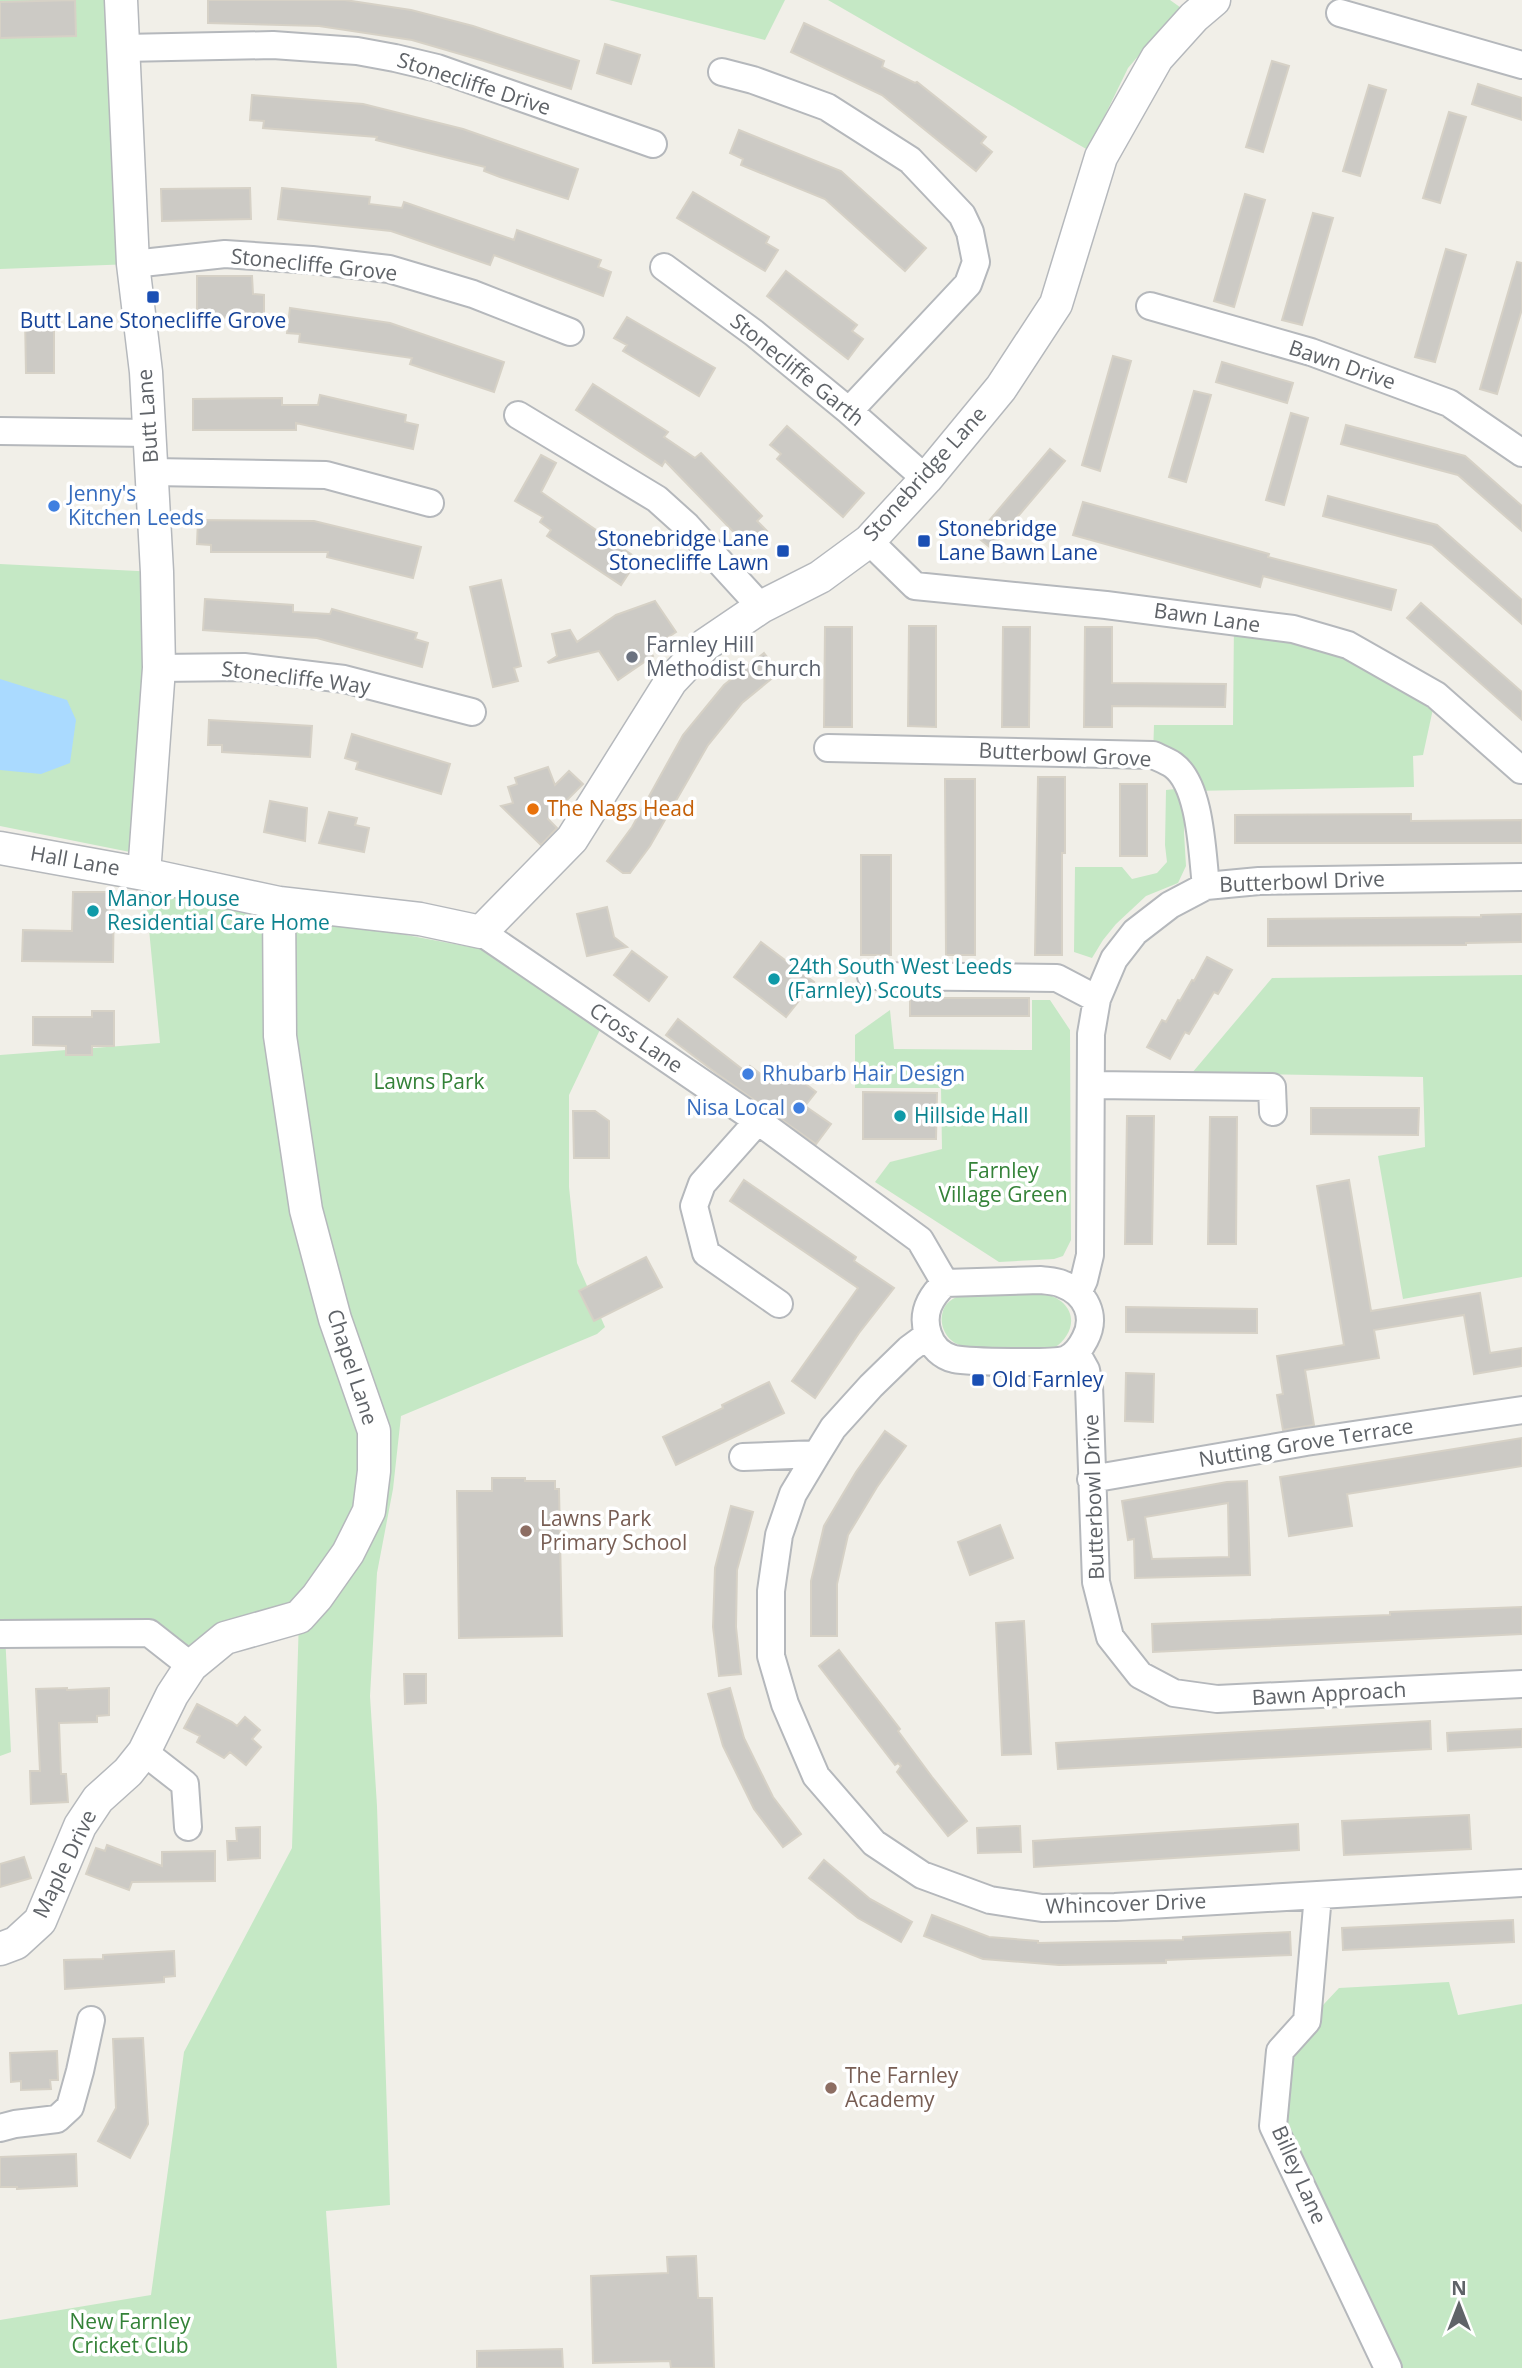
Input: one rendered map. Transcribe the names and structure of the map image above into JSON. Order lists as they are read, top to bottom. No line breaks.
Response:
{"streets":{"street":["Stonecliffe Drive","Stonecliffe Grove","Bawn Drive","Stonecliffe Garth","Butt Lane","Stonebridge Lane","Bawn Lane","Stonecliffe Way","Butterbowl Grove","Hall Lane","Butterbowl Drive","Cross Lane","Chapel Lane","Nutting Grove Terrace","Bawn Approach","Maple Drive","Whincover Drive","Billey Lane"]},"crossings":[["Stonecliffe Drive","Butt Lane"],["Stonecliffe Grove","Butt Lane"],["Stonecliffe Garth","Stonebridge Lane"],["Butt Lane","Stonecliffe Way"],["Butt Lane","Hall Lane"],["Stonebridge Lane","Bawn Lane"],["Stonebridge Lane","Hall Lane"],["Stonebridge Lane","Cross Lane"],["Butterbowl Grove","Butterbowl Drive"],["Hall Lane","Cross Lane"],["Hall Lane","Chapel Lane"],["Butterbowl Drive","Nutting Grove Terrace"],["Butterbowl Drive","Bawn Approach"],["Chapel Lane","Maple Drive"],["Whincover Drive","Billey Lane"]],"parks":["Lawns Park","Farnley Village Green","New Farnley Cricket Club"],"places":{"transit":["Butt Lane Stonecliffe Grove","Stonebridge Lane Bawn Lane","Stonebridge Lane Stonecliffe Lawn","Old Farnley"],"other":["Jenny's Kitchen Leeds","Farnley Hill Methodist Church","The Nags Head","Manor House Residential Care Home","24th South West Leeds (Farnley) Scouts","Rhubarb Hair Design","Nisa Local","Hillside Hall","Lawns Park Primary School","The Farnley Academy"]},"north":"top"}
